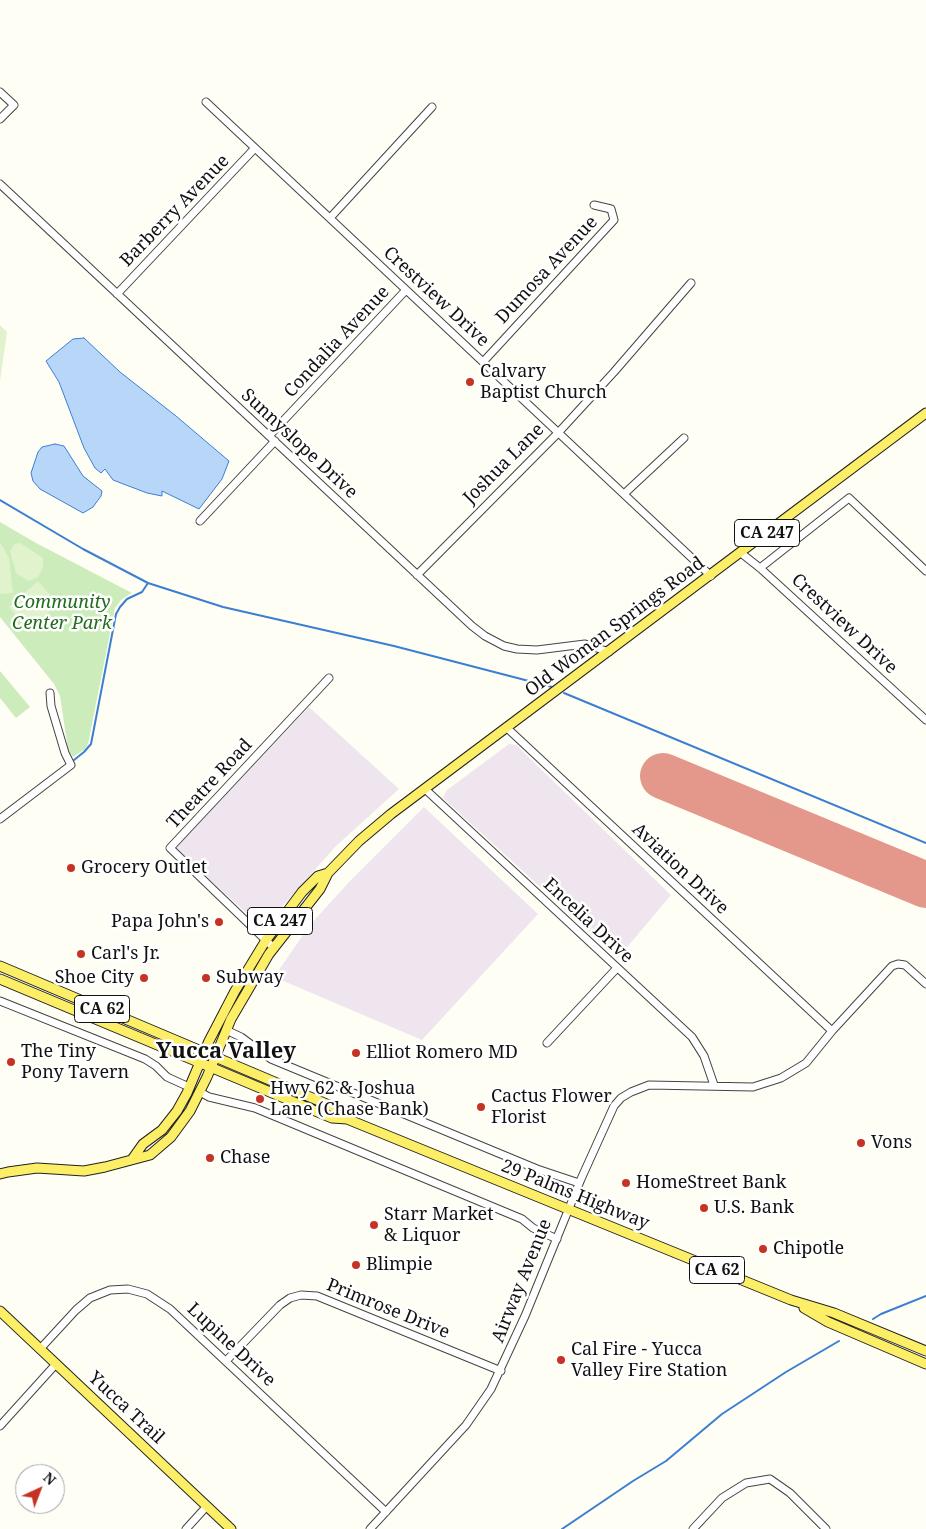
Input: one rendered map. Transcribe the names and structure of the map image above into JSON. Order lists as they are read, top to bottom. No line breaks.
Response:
{"streets":{"main road":["CA 247","Old Woman Springs Road","CA 62","29 Palms Highway","Yucca Trail"],"street":["Barberry Avenue","Dumosa Avenue","Crestview Drive","Condalia Avenue","Sunnyslope Drive","Joshua Lane","Theatre Road","Aviation Drive","Encelia Drive","Airway Avenue","Primrose Drive","Lupine Drive"]},"crossings":[["Barberry Avenue","Crestview Drive"],["Barberry Avenue","Sunnyslope Drive"],["Dumosa Avenue","Crestview Drive"],["Crestview Drive","Condalia Avenue"],["Crestview Drive","Joshua Lane"],["Crestview Drive","Old Woman Springs Road"],["Condalia Avenue","Sunnyslope Drive"],["Sunnyslope Drive","Joshua Lane"],["Sunnyslope Drive","Old Woman Springs Road"],["Old Woman Springs Road","Theatre Road"],["Old Woman Springs Road","Aviation Drive"],["Old Woman Springs Road","Encelia Drive"],["Old Woman Springs Road","29 Palms Highway"],["Aviation Drive","Airway Avenue"],["Encelia Drive","Airway Avenue"],["29 Palms Highway","Airway Avenue"],["Airway Avenue","Primrose Drive"],["Airway Avenue","Lupine Drive"],["Primrose Drive","Lupine Drive"],["Lupine Drive","Yucca Trail"]],"districts":["Yucca Valley"],"parks":["Community Center Park"],"places":["Calvary Baptist Church","Grocery Outlet","Papa John's","Carl's Jr.","Shoe City","Subway","Elliot Romero MD","The Tiny Pony Tavern","Hwy 62 & Joshua Lane (Chase Bank)","Cactus Flower Florist","Vons","Chase","HomeStreet Bank","U.S. Bank","Starr Market & Liquor","Chipotle","Blimpie","Cal Fire - Yucca Valley Fire Station"],"north":"top right"}
